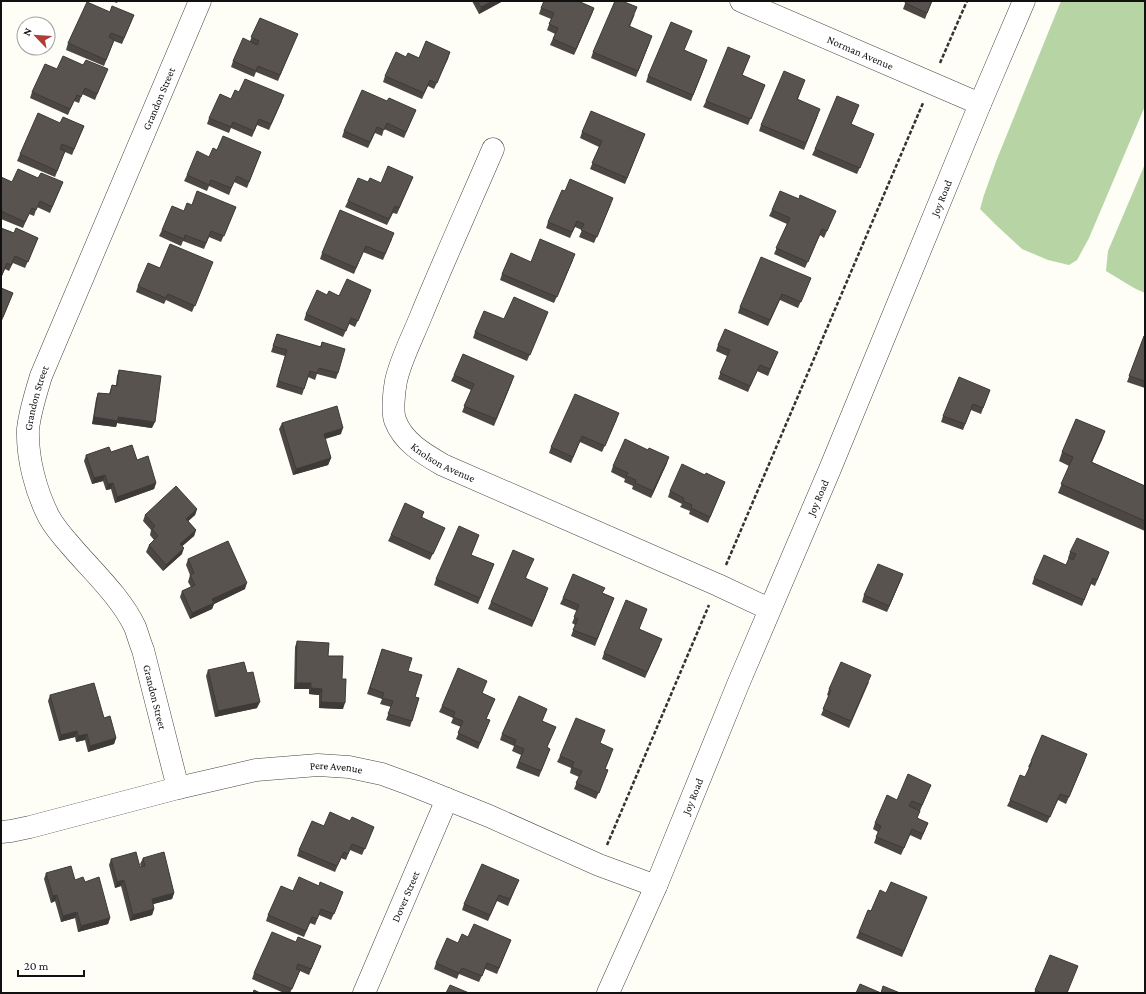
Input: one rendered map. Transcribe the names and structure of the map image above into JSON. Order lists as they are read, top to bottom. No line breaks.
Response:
{"streets":{"street":["Norman Avenue","Grandon Street","Joy Road","Knolson Avenue","Pere Avenue","Dover Street"]},"crossings":[["Norman Avenue","Joy Road"],["Grandon Street","Pere Avenue"],["Joy Road","Knolson Avenue"],["Joy Road","Pere Avenue"],["Pere Avenue","Dover Street"]],"scale_bar":"20 m","north":"top left"}
